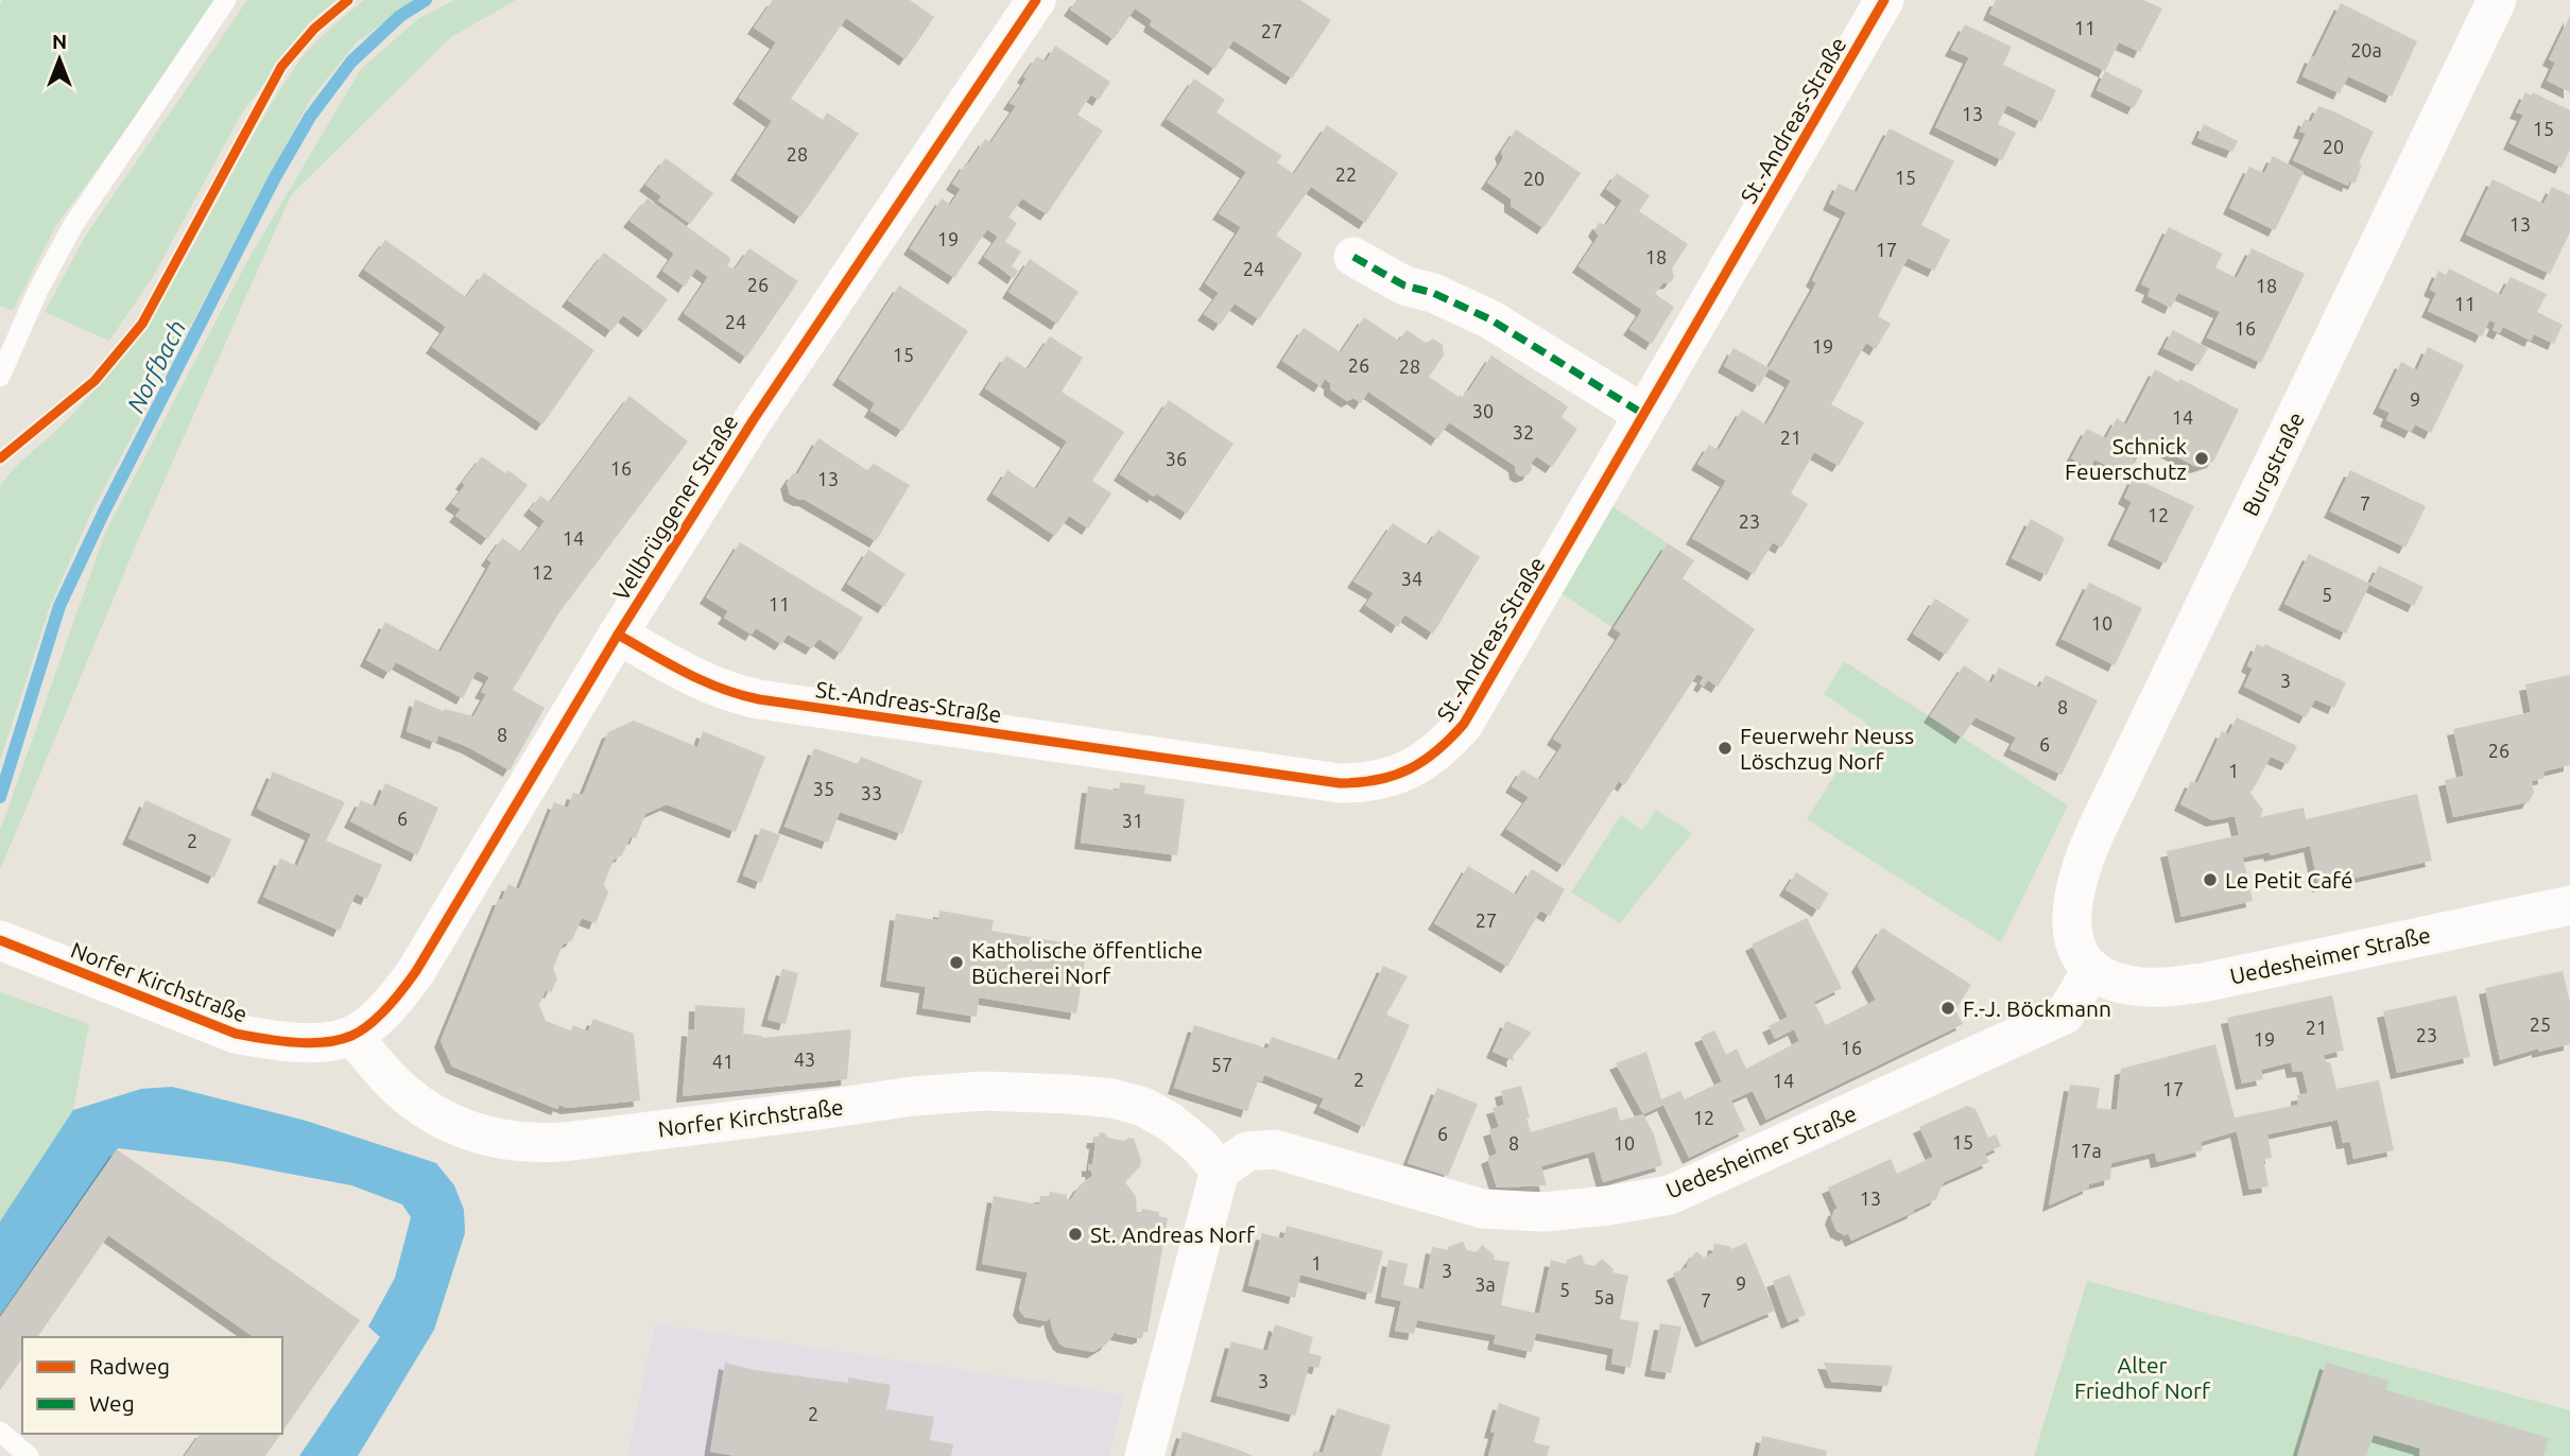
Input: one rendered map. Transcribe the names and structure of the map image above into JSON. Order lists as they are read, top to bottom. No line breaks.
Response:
{"streets":{"street":["St.-Andreas-Straße","Burgstraße","Vellbrüggener Straße","Uedesheimer Straße","Norfer Kirchstraße"]},"crossings":[["St.-Andreas-Straße","Vellbrüggener Straße"],["Burgstraße","Uedesheimer Straße"],["Vellbrüggener Straße","Norfer Kirchstraße"],["Uedesheimer Straße","Norfer Kirchstraße"]],"water":["Norfbach"],"parks":["Alter Friedhof Norf"],"places":["Schnick Feuerschutz","Feuerwehr Neuss Löschzug Norf","Le Petit Café","Katholische öffentliche Bücherei Norf","F.-J. Böckmann","St. Andreas Norf"],"house_numbers":["11","27","20a","13","15","20","28","22","15","20","13","19","17","18","24","26","18","11","24","16","19","15","26","28","9","30","14","32","21","36","16","13","7","12","23","14","12","34","5","11","10","3","8","8","6","26","1","35","33","6","31","2","27","25","21","23","19","16","43","41","57","2","14","17","12","6","15","8","10","17a","13","1","3","9","3a","5","5a","7","3","2"],"legend":["Radweg","Weg"],"north":"top"}
